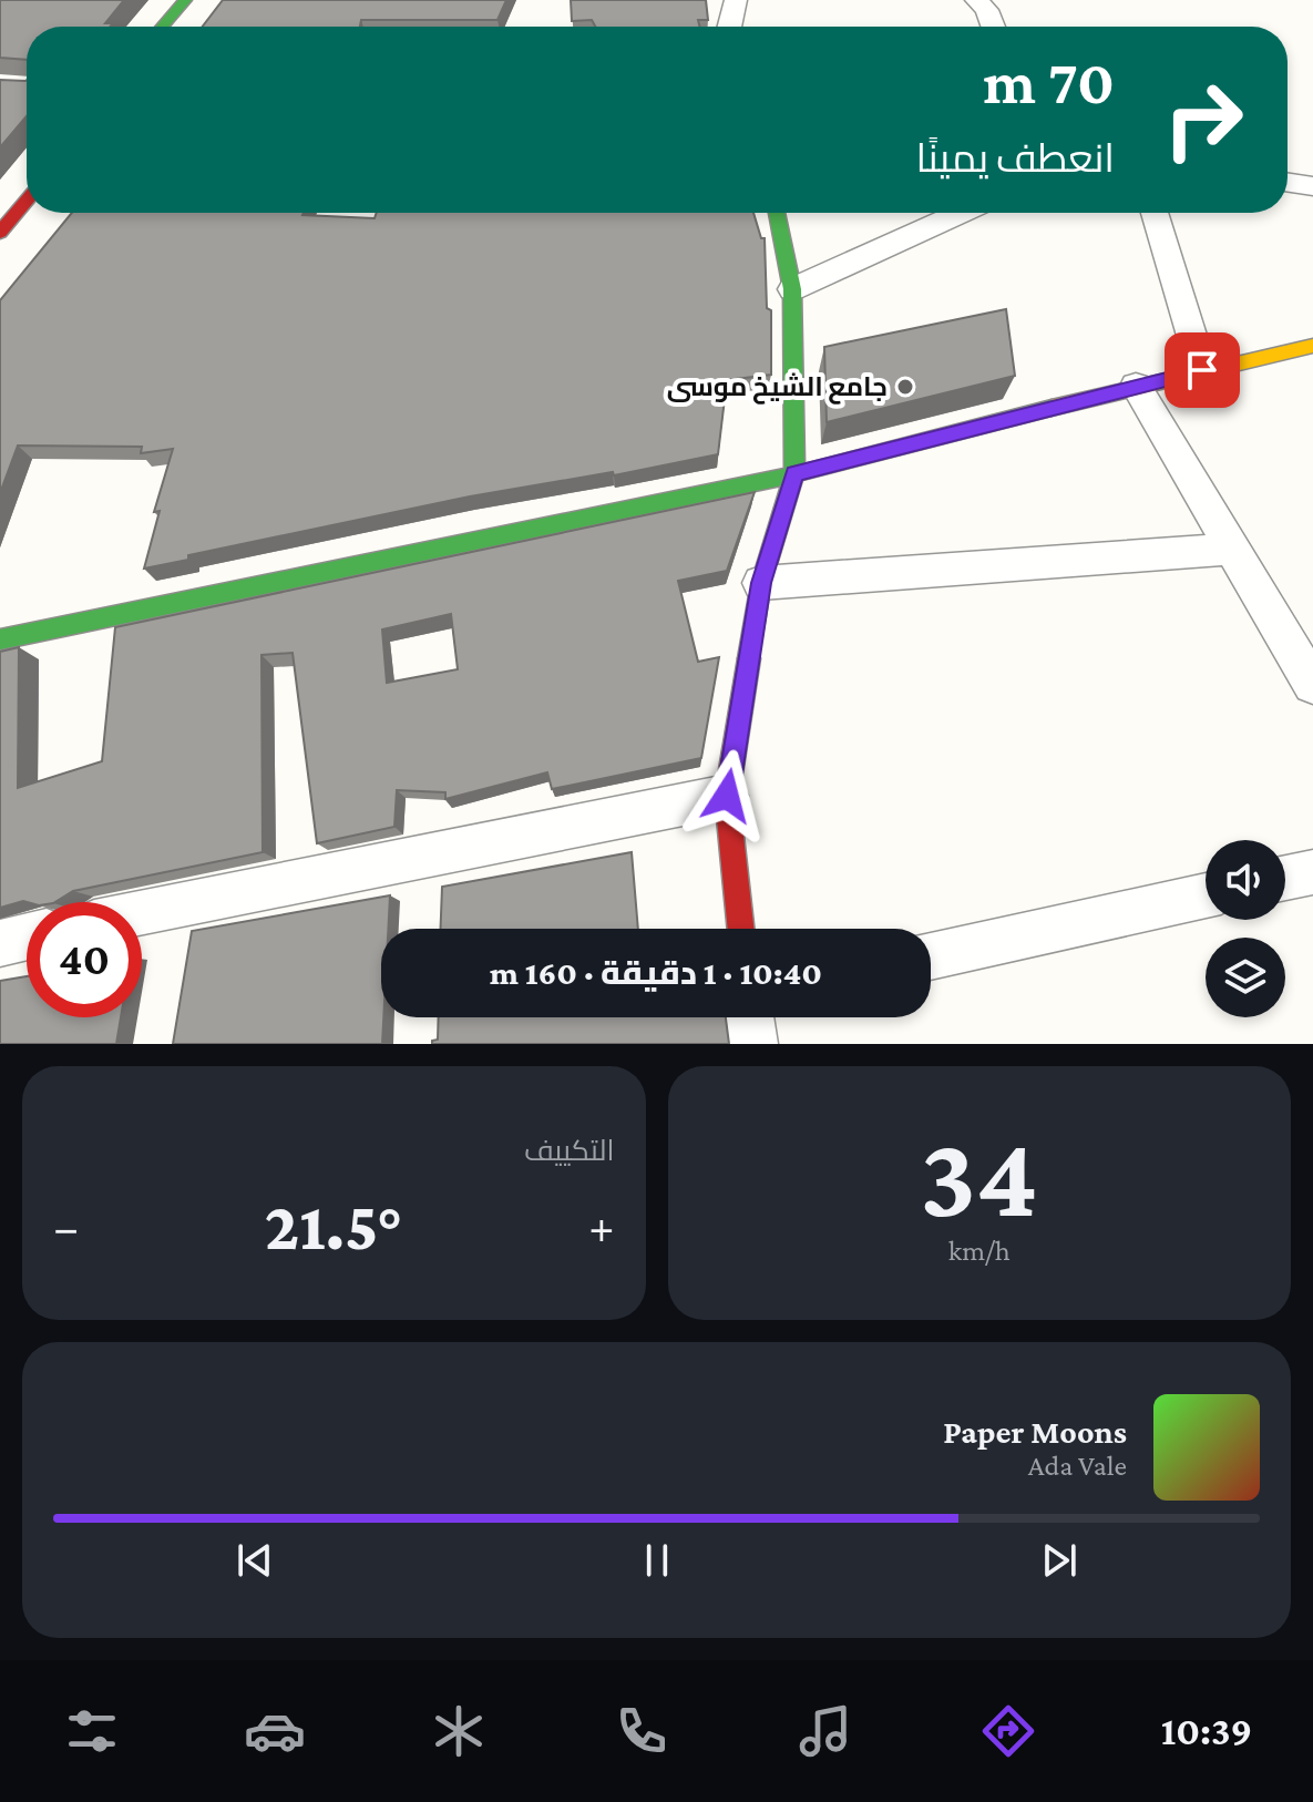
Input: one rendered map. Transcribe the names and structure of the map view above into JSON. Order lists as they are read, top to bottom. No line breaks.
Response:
{"places":["جامع الشيخ موسى"],"page":{"turn":["70 m","انعطف يمينًا"],"limit":"40","trip":"10:40 · 1 دقيقة · 160 m","tile":[["34","km/h"],"التكييف"],"heat":["−","21.5°","+"],"song":["Paper Moons","Ada Vale"],"tabs":"10:39"}}
